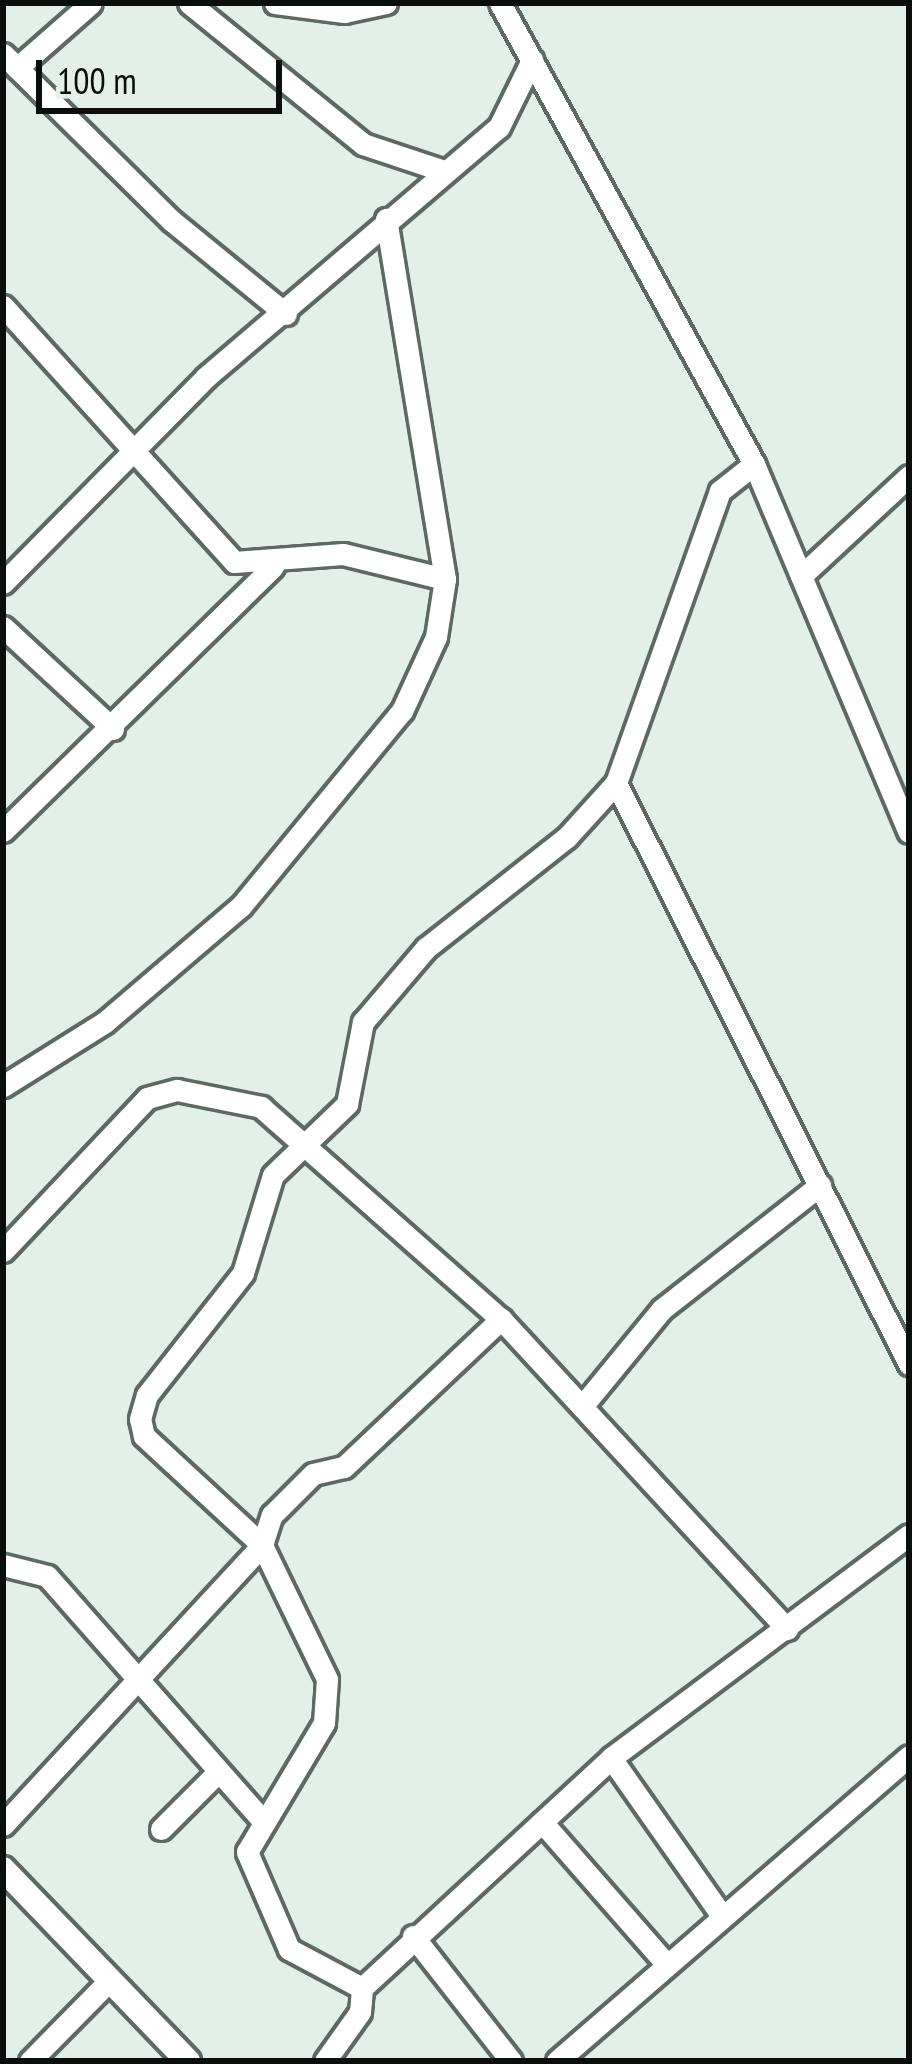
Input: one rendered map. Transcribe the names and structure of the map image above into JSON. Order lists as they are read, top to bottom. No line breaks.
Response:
{"scale_bar":"100 m"}
